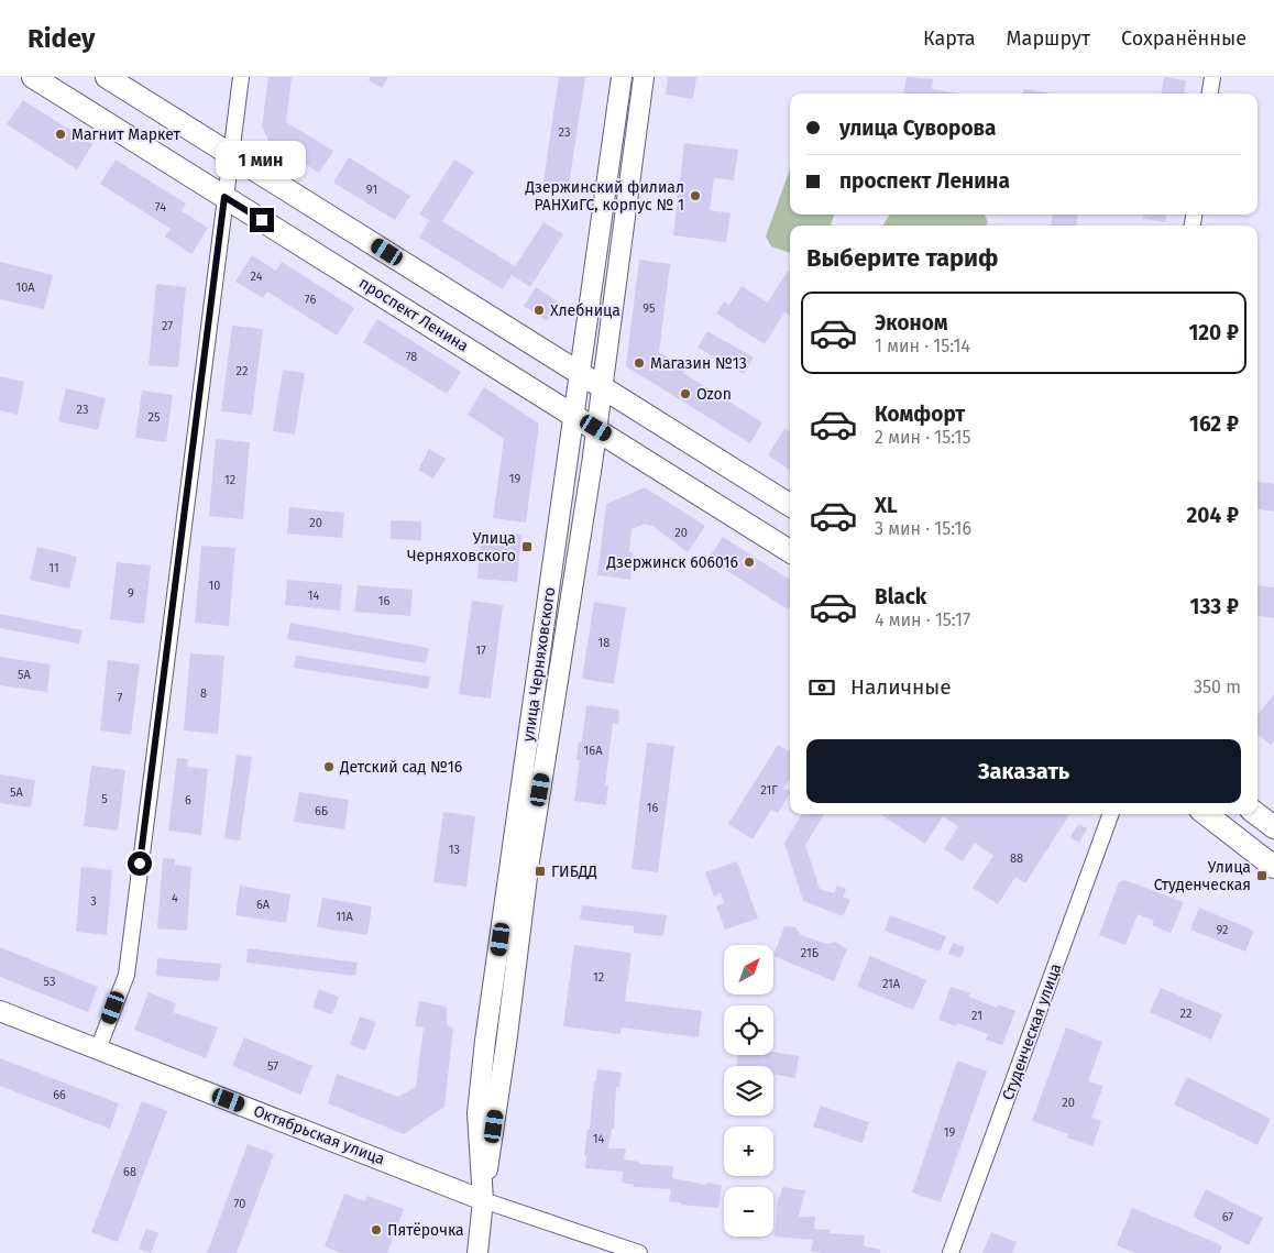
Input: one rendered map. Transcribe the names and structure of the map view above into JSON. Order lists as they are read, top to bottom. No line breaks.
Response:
{"streets":{"main road":["проспект Ленина"],"street":["улица Черняховского","Студенческая улица","Октябрьская улица"]},"crossings":[["проспект Ленина","улица Черняховского"],["улица Черняховского","Октябрьская улица"]],"places":{"other":["Магнит Маркет","Дзержинский филиал РАНХиГС, корпус № 1","Хлебница","Магазин №13","Ozon","Дзержинск 606016","Детский сад №16","Пятёрочка"],"transit":["Улица Черняховского","ГИБДД","Улица Студенческая"]},"house_numbers":["23","91","74","24","10А","76","95","27","78","22","23","25","19","12","20","20","11","10","9","14","16","18","17","5А","8","7","16А","21Г","5А","5","6","16","6Б","13","88","4","3","6А","11А","92","21Б","12","53","21А","22","21","57","66","20","19","14","68","70","67"],"north":"top right","page":{"header":"Ridey","nav":["Карта","Маршрут","Сохранённые"],"banner":["улица Суворова","проспект Ленина"],"bubble":"1 мин","heading":"Выберите тариф","list":[{"name":"Эконом","note":"1 мин · 15:14","value":"120 ₽"},{"name":"Комфорт","note":"2 мин · 15:15","value":"162 ₽"},{"name":"XL","note":"3 мин · 15:16","value":"204 ₽"},{"name":"Black","note":"4 мин · 15:17","value":"133 ₽"}],"pay":["Наличные","350 m"],"buttons":"Заказать","map_buttons":["+","−"]}}
